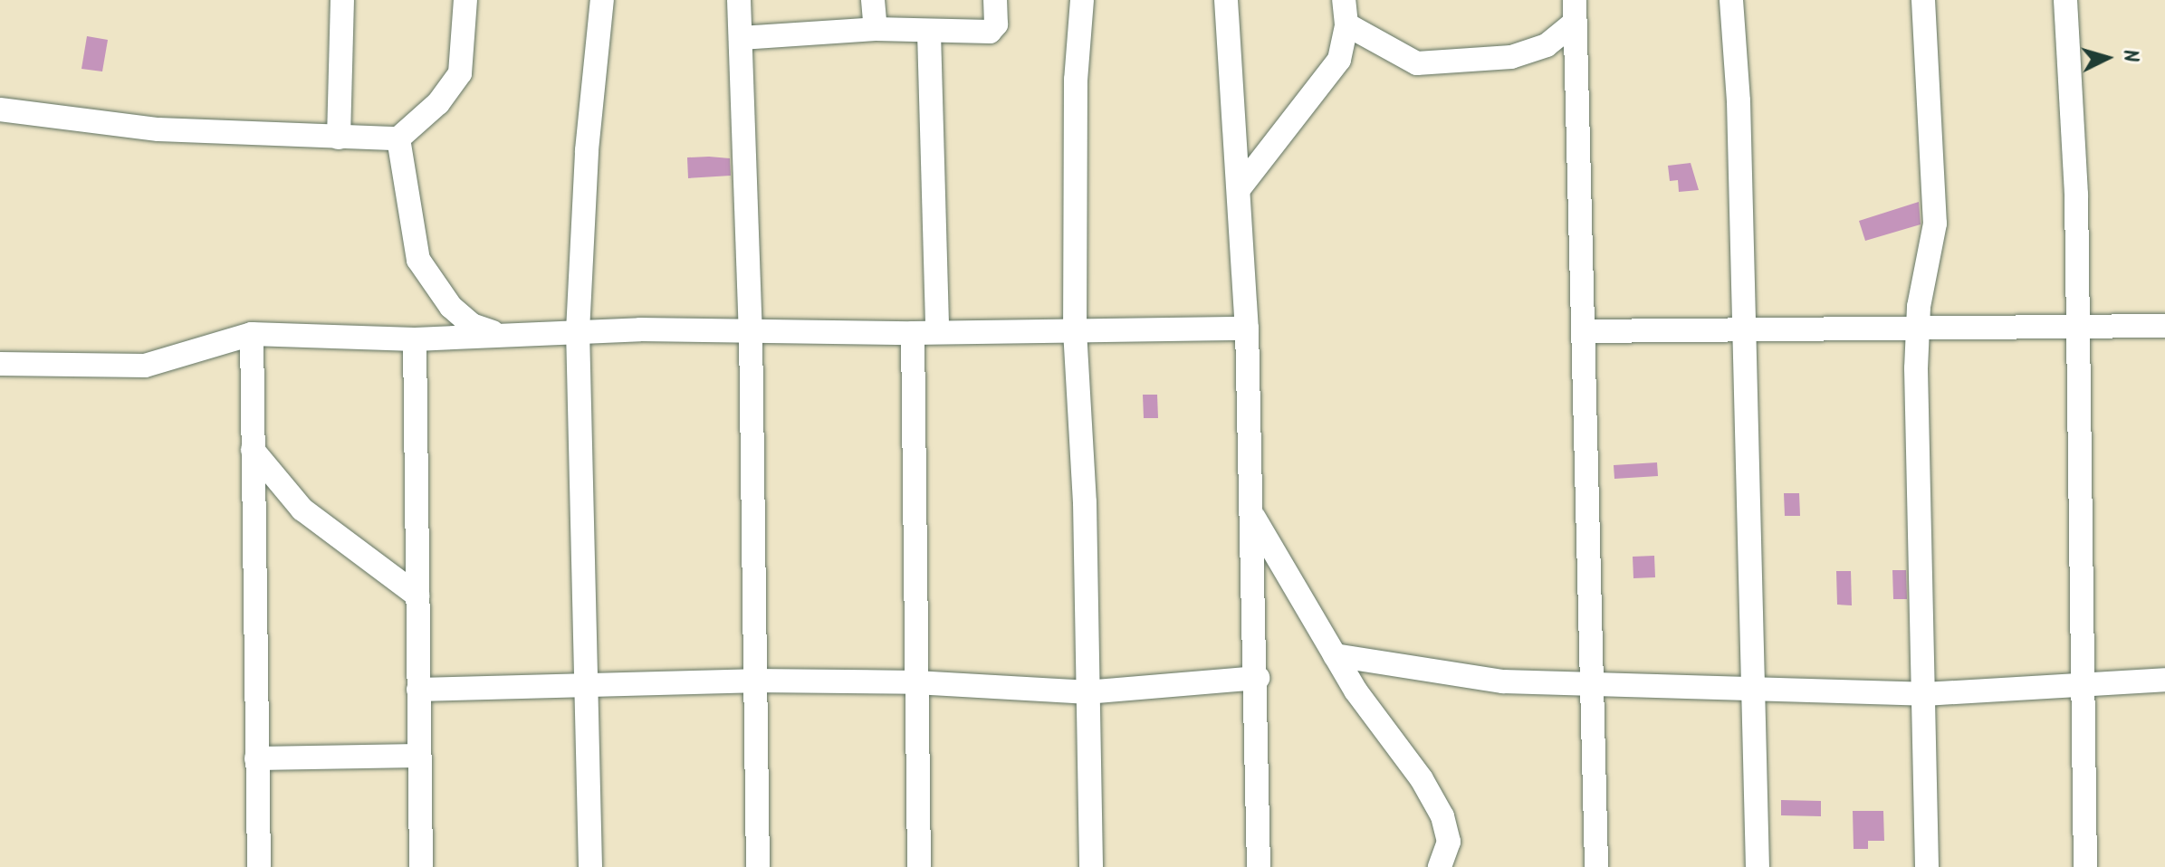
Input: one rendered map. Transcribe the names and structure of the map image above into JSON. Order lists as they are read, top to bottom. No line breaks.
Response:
{"north":"right"}
